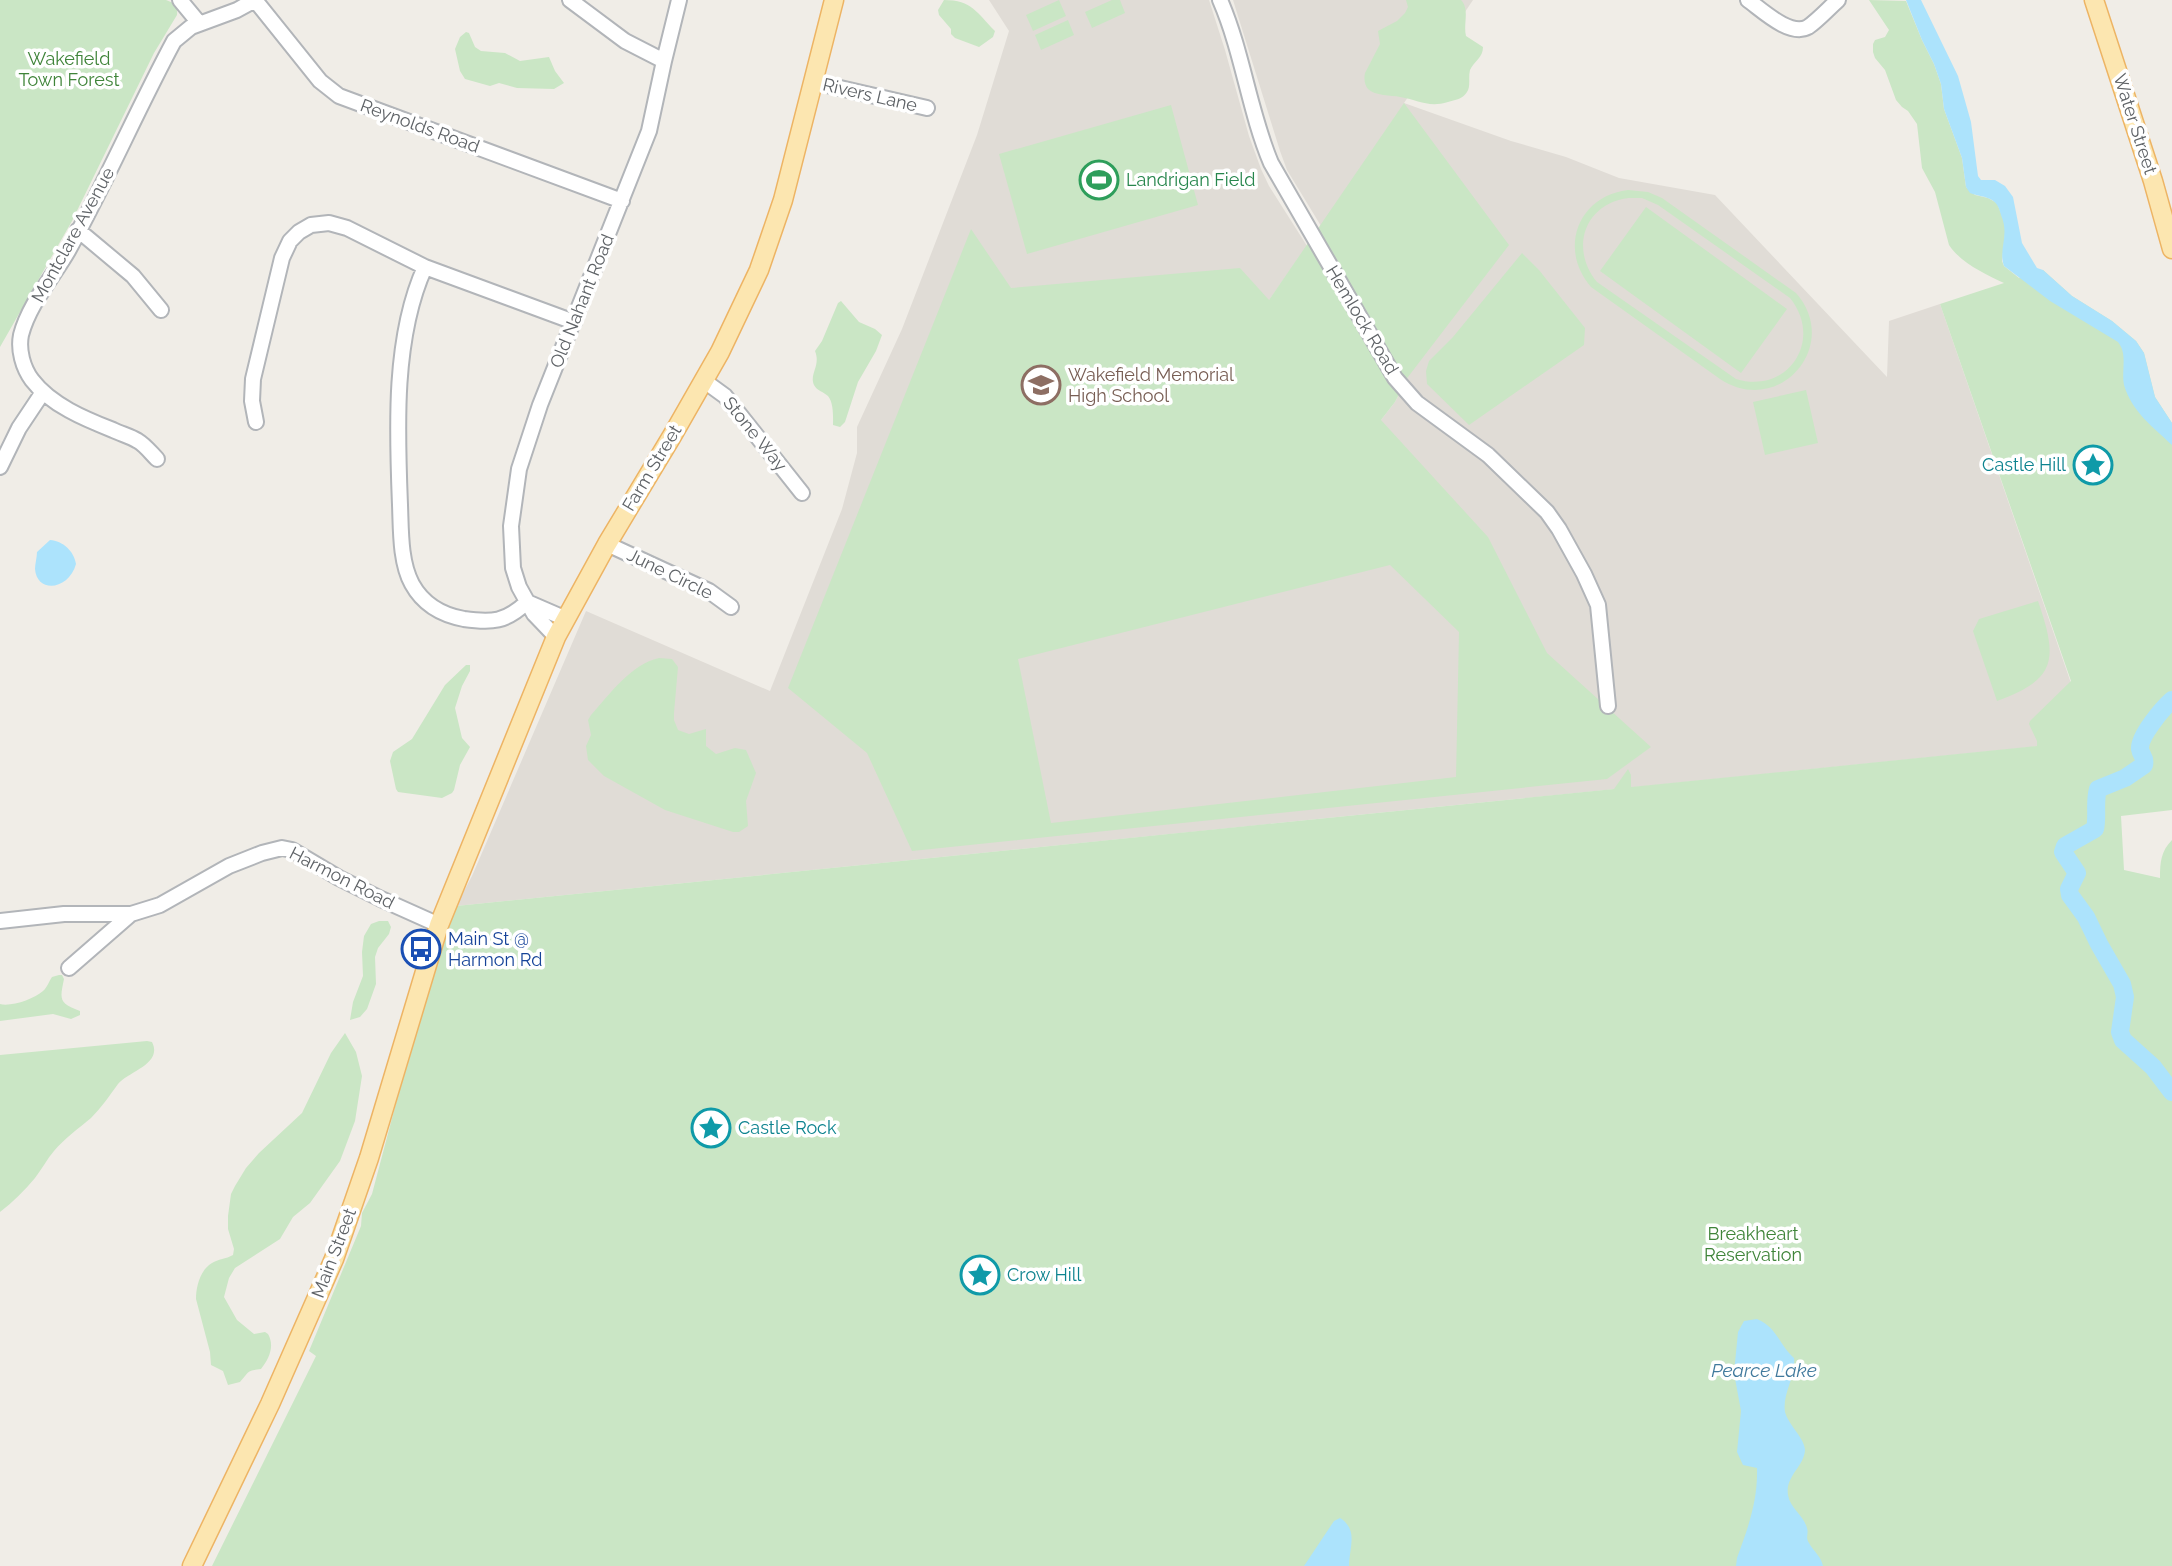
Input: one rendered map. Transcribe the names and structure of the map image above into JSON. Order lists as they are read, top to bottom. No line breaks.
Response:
{"streets":{"main road":["Water Street","Farm Street","Main Street"],"street":["Rivers Lane","Reynolds Road","Montclare Avenue","Old Nahant Road","Hemlock Road","Stone Way","June Circle","Harmon Road"]},"crossings":[["Rivers Lane","Farm Street"],["Reynolds Road","Montclare Avenue"],["Reynolds Road","Old Nahant Road"],["Old Nahant Road","Farm Street"],["Stone Way","Farm Street"],["Farm Street","June Circle"],["Farm Street","Harmon Road"],["Farm Street","Main Street"],["Harmon Road","Main Street"]],"water":["Pearce Lake"],"parks":["Wakefield Town Forest","Breakheart Reservation"],"places":{"sports":["Landrigan Field"],"school or university":["Wakefield Memorial High School"],"place":["Castle Hill","Castle Rock","Crow Hill"],"bus stop":["Main St @ Harmon Rd"]}}
